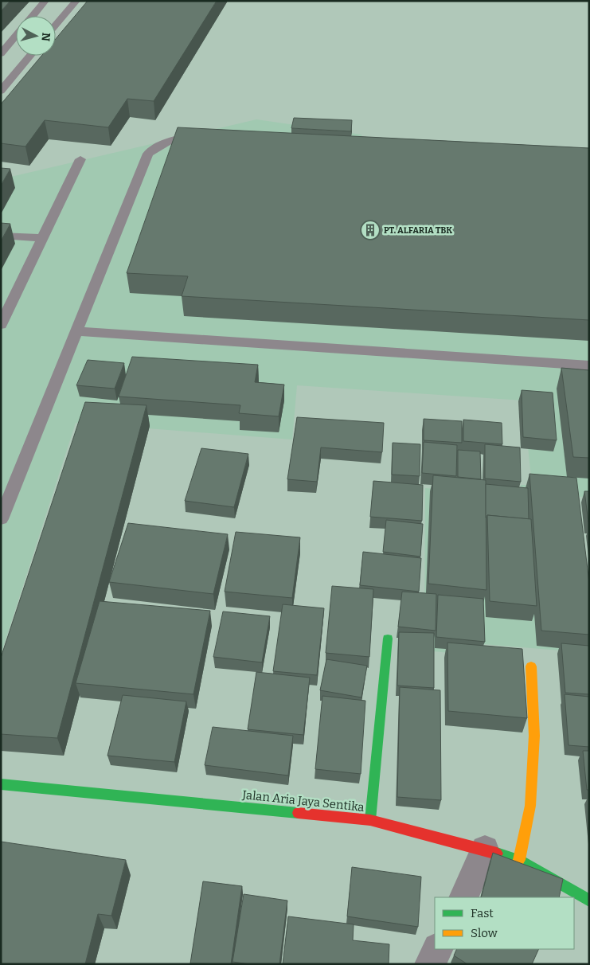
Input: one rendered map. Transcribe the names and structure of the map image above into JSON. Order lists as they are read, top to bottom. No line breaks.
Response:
{"streets":{"street":["Jalan Aria Jaya Sentika"]},"places":{"building":["PT. ALFARIA TBK"]},"legend":["Fast","Slow"],"north":"right"}
